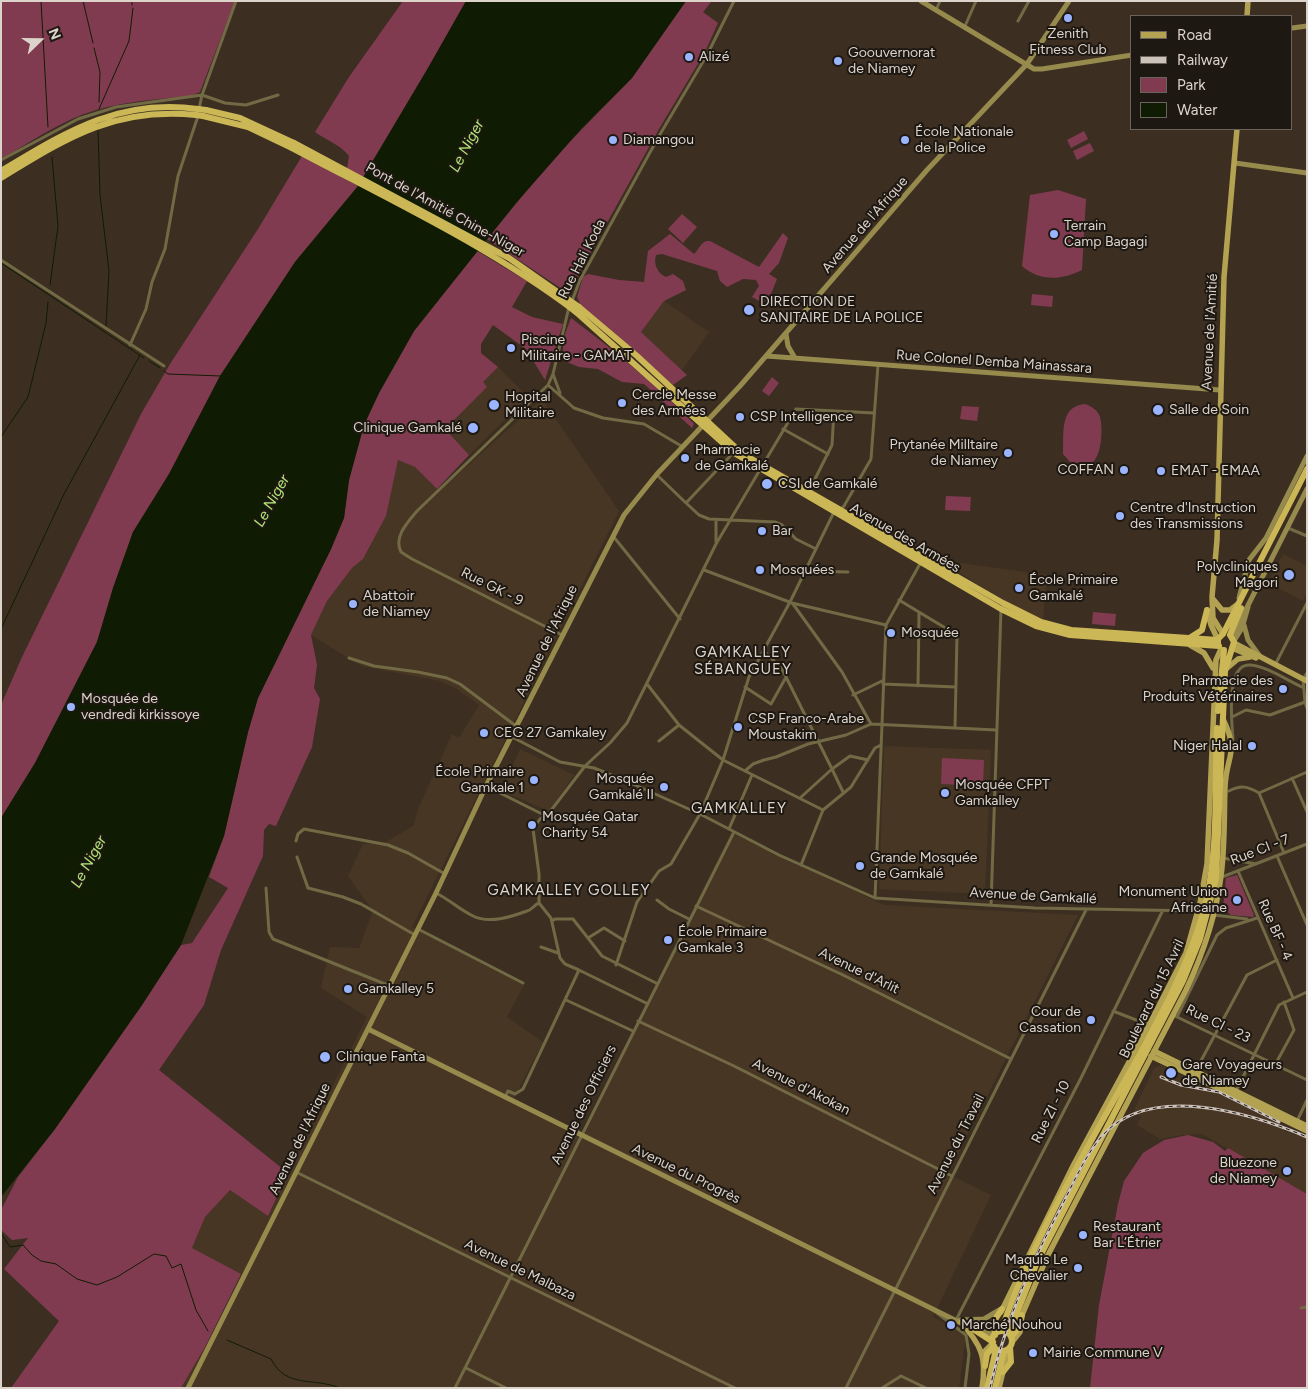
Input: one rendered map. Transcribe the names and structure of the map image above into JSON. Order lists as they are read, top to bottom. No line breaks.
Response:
{"streets":{"highway":["Pont de l'Amitié Chine-Niger","Avenue des Armées","Boulevard du 15 Avril"],"main road":["Avenue de l'Afrique","Avenue de l'Amitié","Rue Colonel Demba Mainassara","Avenue du Progrès"],"street":["Rue Hali Koda","Rue GK - 9","Rue CI - 7","Avenue de Gamkallé","Rue BF - 4","Avenue d'Arlit","Rue CI - 23","Avenue d'Akokan","Avenue des Officiers","Rue ZI - 10","Avenue du Travail","Avenue de Malbaza"]},"crossings":[["Pont de l'Amitié Chine-Niger","Avenue des Armées"],["Avenue de l'Afrique","Rue Colonel Demba Mainassara"],["Avenue de l'Afrique","Avenue des Armées"],["Avenue de l'Afrique","Rue GK - 9"],["Avenue de l'Afrique","Avenue de Gamkallé"],["Avenue de l'Afrique","Avenue du Progrès"],["Avenue de l'Afrique","Avenue de Malbaza"],["Rue Hali Koda","Rue GK - 9"],["Avenue de l'Amitié","Rue Colonel Demba Mainassara"],["Avenue de l'Amitié","Avenue des Armées"],["Avenue de l'Amitié","Boulevard du 15 Avril"],["Avenue des Armées","Boulevard du 15 Avril"],["Rue CI - 7","Rue BF - 4"],["Rue CI - 7","Boulevard du 15 Avril"],["Avenue de Gamkallé","Boulevard du 15 Avril"],["Avenue de Gamkallé","Avenue des Officiers"],["Avenue de Gamkallé","Rue ZI - 10"],["Avenue de Gamkallé","Avenue du Travail"],["Avenue d'Arlit","Avenue des Officiers"],["Avenue d'Arlit","Avenue du Travail"],["Boulevard du 15 Avril","Rue CI - 23"],["Boulevard du 15 Avril","Avenue du Progrès"],["Avenue d'Akokan","Avenue des Officiers"],["Avenue d'Akokan","Avenue du Travail"],["Avenue des Officiers","Avenue du Progrès"],["Avenue des Officiers","Avenue de Malbaza"],["Rue ZI - 10","Avenue du Progrès"],["Avenue du Travail","Avenue du Progrès"]],"districts":["GAMKALLEY SÉBANGUEY","GAMKALLEY","GAMKALLEY GOLLEY"],"water":["Le Niger"],"places":["Zenith Fitness Club","Alizé","Goouvernorat de Niamey","Diamangou","École Nationale de la Police","Terrain Camp Bagagi","DIRECTION DE SANITAIRE DE LA POLICE","Piscine Militaire - GAMAT","Cercle Messe des Armées","Hopital Militaire","Salle de Soin","CSP Intelligence","Clinique Gamkalé","Prytanée Milltaire de Niamey","Pharmacie de Gamkalé","COFFAN","EMAT - EMAA","CSI de Gamkalé","Centre d'Instruction des Transmissions","Bar","Mosquées","Polycliniques Magori","École Primaire Gamkalé","Abattoir de Niamey","Mosquée","Pharmacie des Produits Vétérinaires","Mosquée de vendredi kirkissoye","CSP Franco-Arabe Moustakim","CEG 27 Gamkaley","Niger Halal","École Primaire Gamkale 1","Mosquée Gamkalé II","Mosquée CFPT Gamkalley","Mosquée Qatar Charity 54","Grande Mosquée de Gamkalé","Monument Union Africaine","École Primaire Gamkale 3","Gamkalley 5","Cour de Cassation","Clinique Fanta","Gare Voyageurs de Niamey","Bluezone de Niamey","Restaurant Bar L’Étrier","Maquis Le Chevalier","Marché Nouhou","Mairie Commune V"],"legend":["Road","Railway","Park","Water"],"north":"right"}
